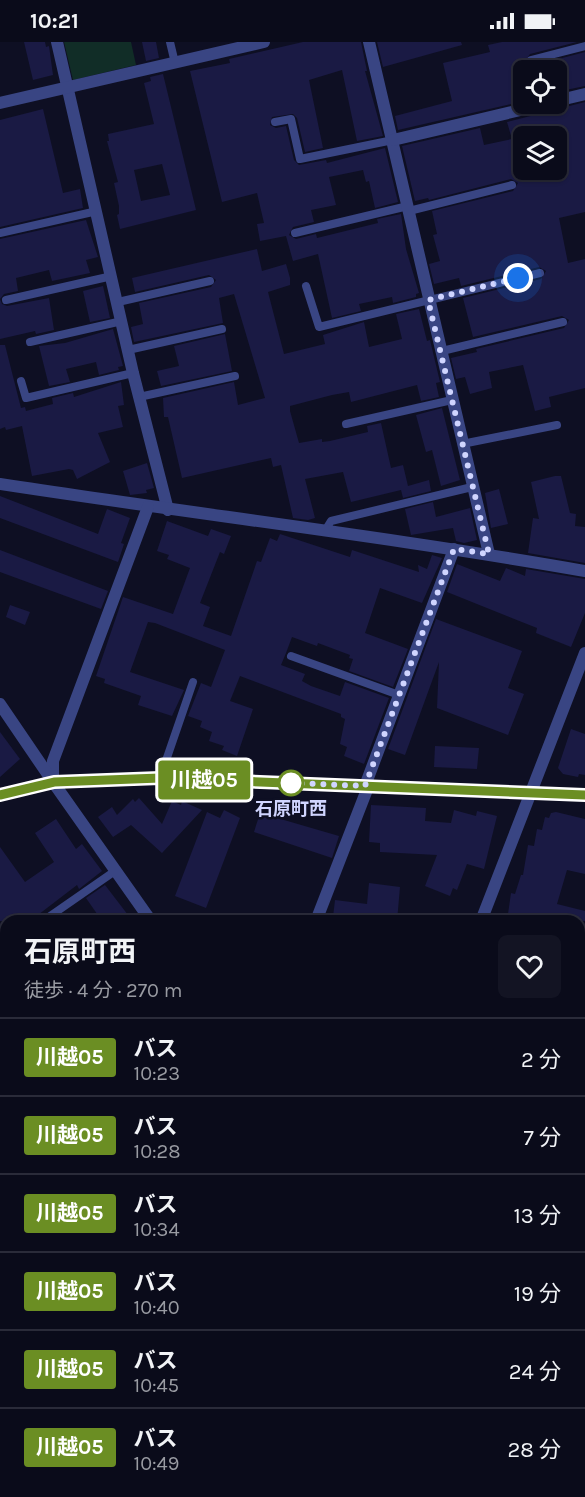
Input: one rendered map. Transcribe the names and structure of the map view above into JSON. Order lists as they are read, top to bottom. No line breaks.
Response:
{"places":["石原町西"],"lines":["bus line 川越05"],"page":{"status":"10:21","on_map":"川越05","heading":["石原町西","徒歩 · 4 分 · 270 m"],"list":[{"mark":"川越05","name":"バス","note":"10:23","value":"2 分"},{"mark":"川越05","name":"バス","note":"10:28","value":"7 分"},{"mark":"川越05","name":"バス","note":"10:34","value":"13 分"},{"mark":"川越05","name":"バス","note":"10:40","value":"19 分"},{"mark":"川越05","name":"バス","note":"10:45","value":"24 分"},{"mark":"川越05","name":"バス","note":"10:49","value":"28 分"}]}}
